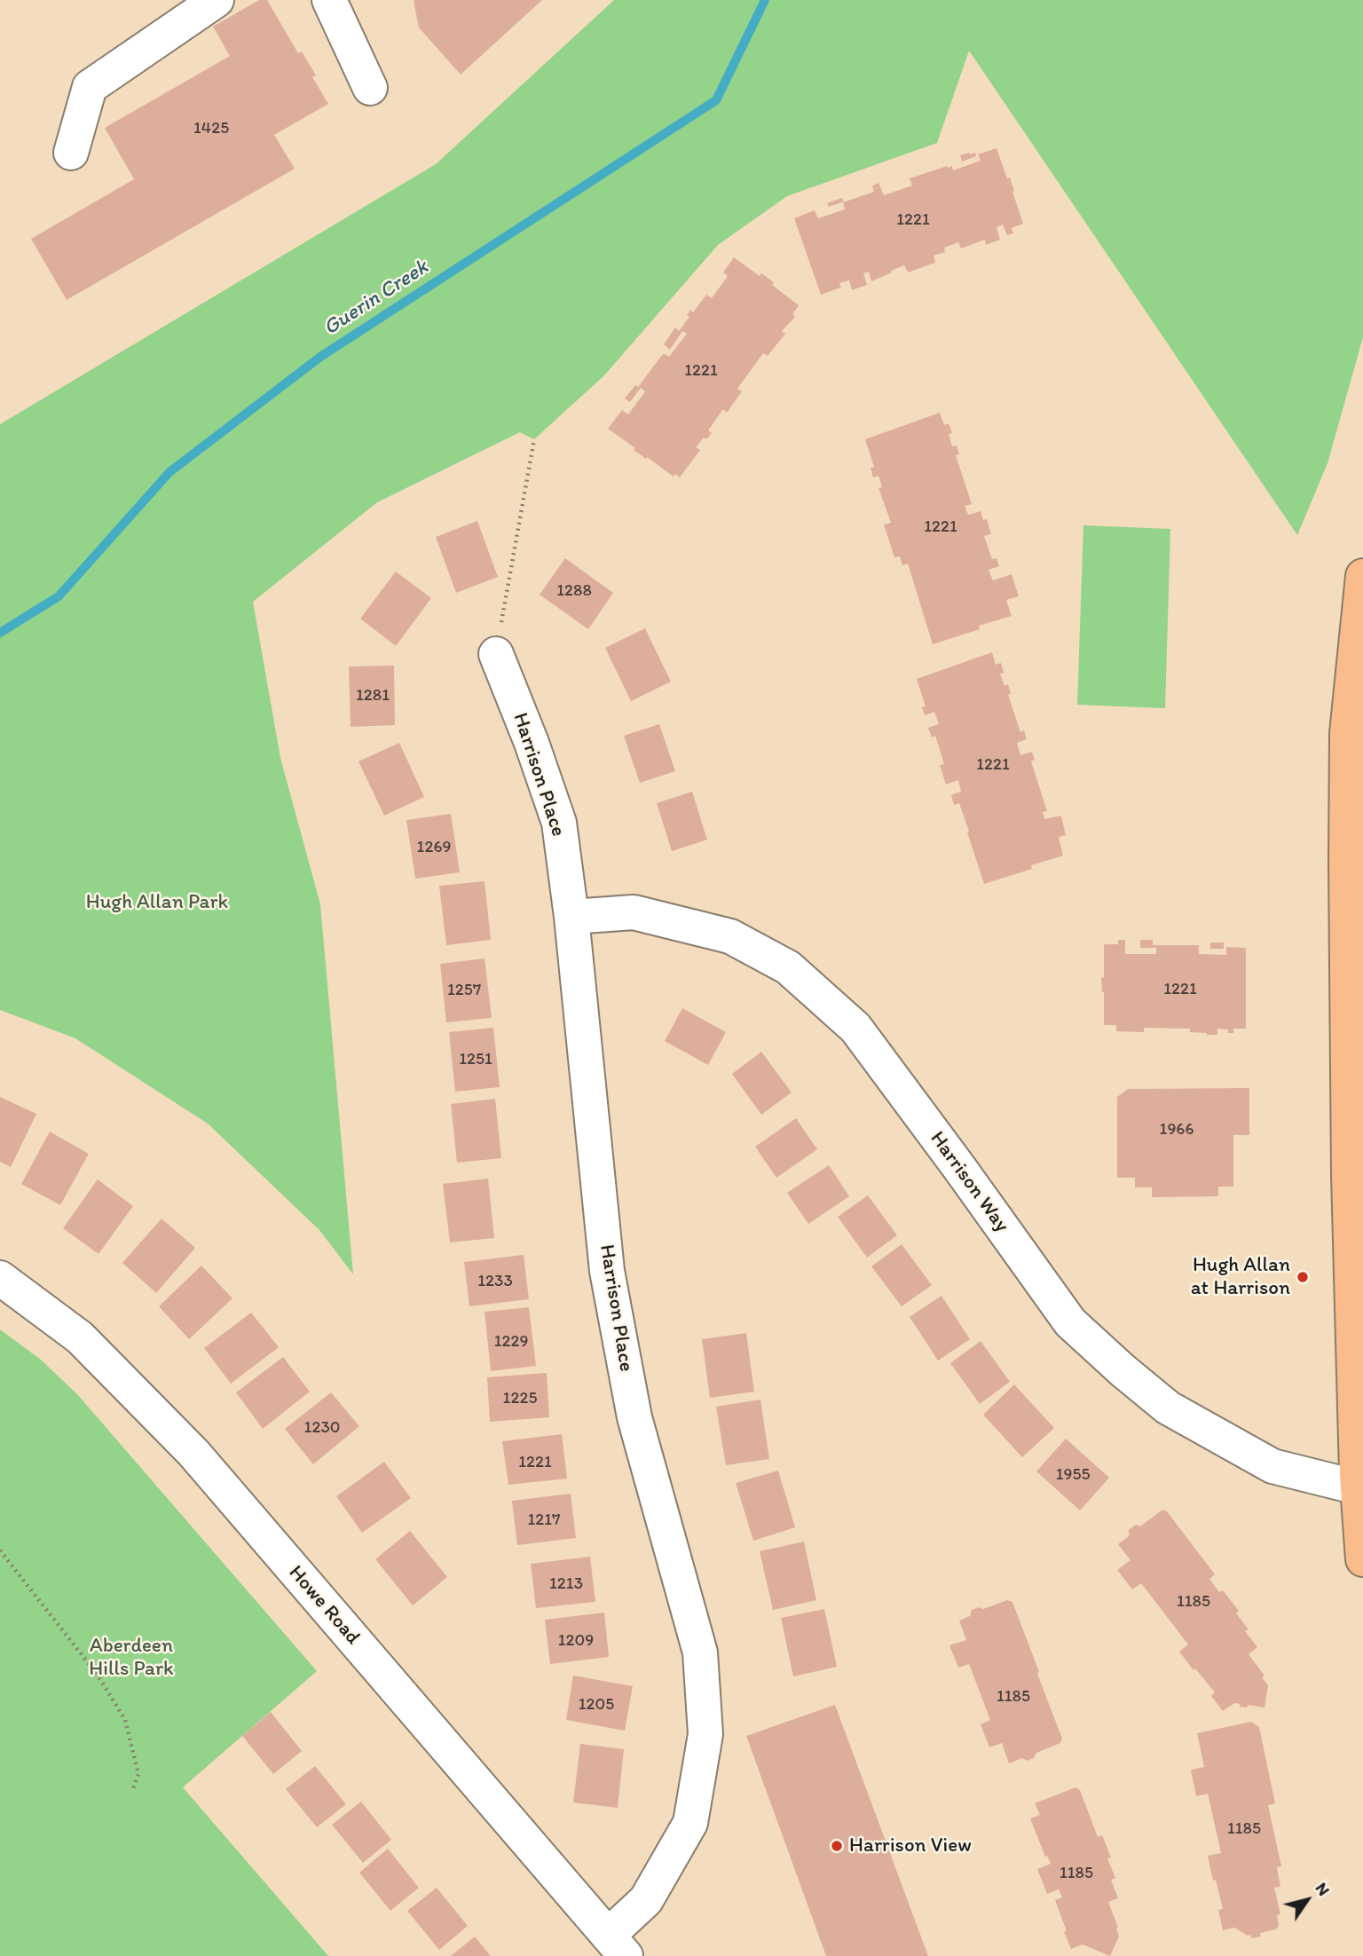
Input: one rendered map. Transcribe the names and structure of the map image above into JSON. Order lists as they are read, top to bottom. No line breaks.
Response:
{"streets":{"street":["Harrison Place","Harrison Way","Howe Road"]},"crossings":[["Harrison Place","Harrison Way"],["Harrison Place","Howe Road"]],"water":["Guerin Creek"],"parks":["Hugh Allan Park","Aberdeen Hills Park"],"places":["Hugh Allan at Harrison","Harrison View"],"house_numbers":["1425","1221","1221","1221","1288","1281","1221","1269","1221","1257","1251","1966","1233","1229","1225","1230","1221","1955","1217","1213","1185","1209","1185","1205","1185","1185"],"north":"top right"}
